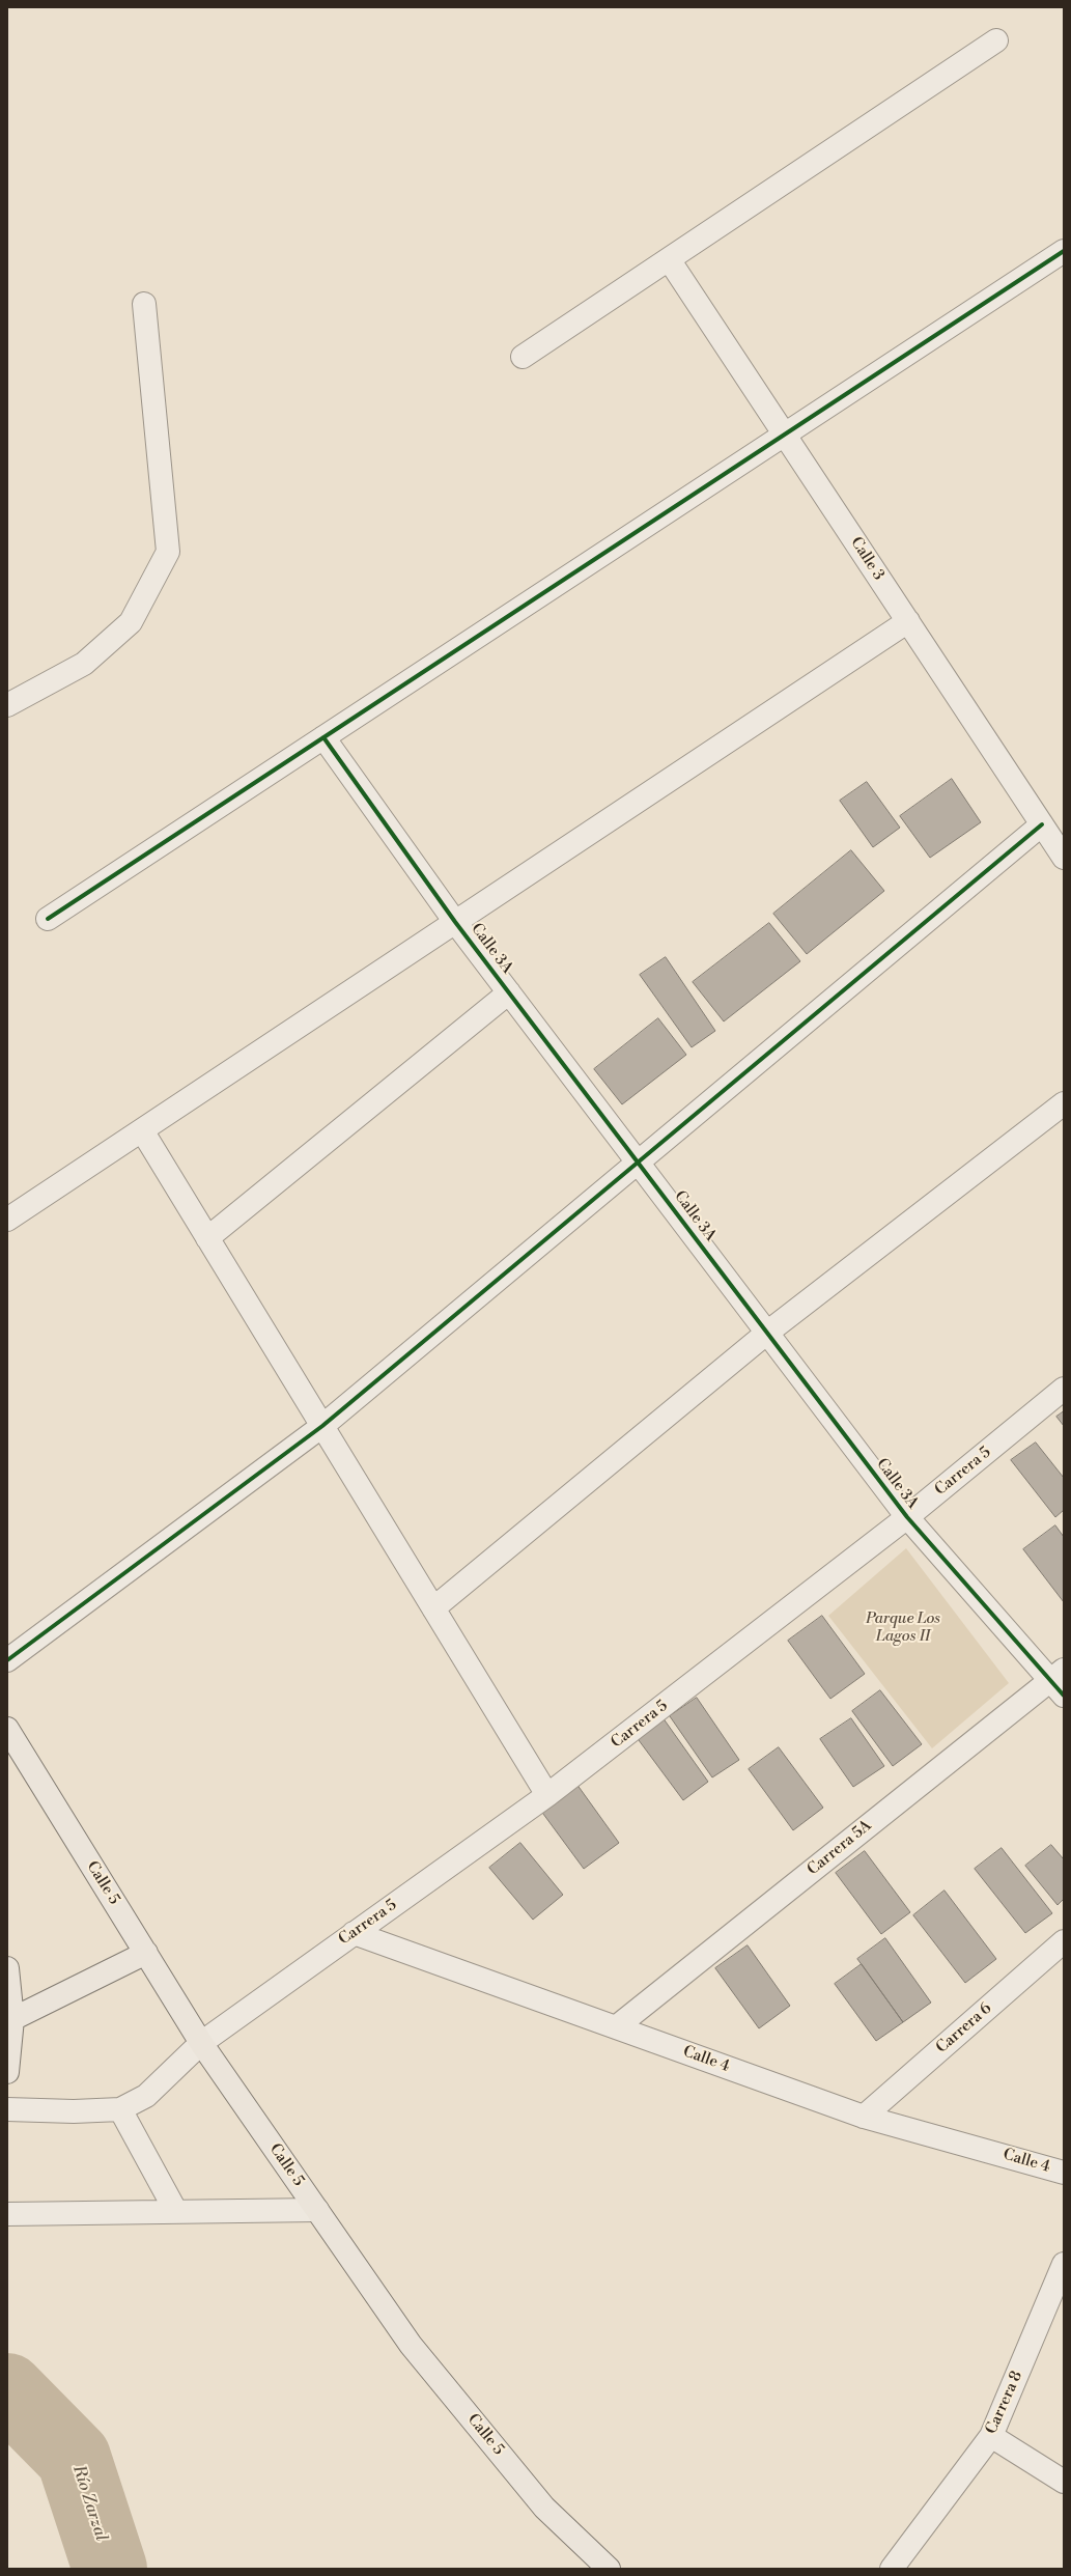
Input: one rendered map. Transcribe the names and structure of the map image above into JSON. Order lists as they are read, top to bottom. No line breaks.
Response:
{"streets":{"main road":["Calle 5"],"street":["Calle 3","Calle 3A","Carrera 5","Carrera 5A","Carrera 6","Calle 4","Carrera 8"]},"crossings":[["Calle 3A","Carrera 5"],["Calle 3A","Carrera 5A"],["Carrera 5","Calle 5"],["Carrera 5","Calle 4"],["Carrera 5A","Calle 4"],["Carrera 6","Calle 4"]],"water":["Río Zarzal"],"parks":["Parque Los Lagos II"]}
